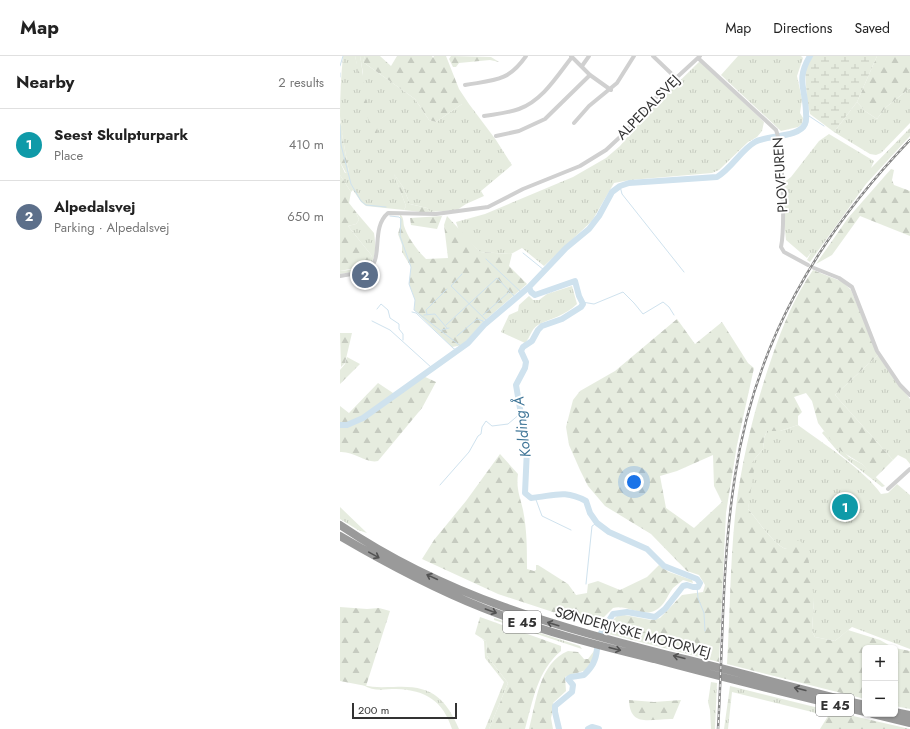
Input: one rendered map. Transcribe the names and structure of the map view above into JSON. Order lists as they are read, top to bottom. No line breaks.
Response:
{"streets":{"highway":["E 45","SØNDERJYSKE MOTORVEJ"],"street":["ALPEDALSVEJ","PLOVFUREN"]},"crossings":[["ALPEDALSVEJ","PLOVFUREN"]],"water":["Kolding Å"],"scale_bar":"200 m","page":{"header":"Map","nav":["Map","Directions","Saved"],"heading":["Nearby","2 results"],"list":[{"mark":"1","name":"Seest Skulpturpark","note":"Place","value":"410 m"},{"mark":"2","name":"Alpedalsvej","note":"Parking · Alpedalsvej","value":"650 m"}],"pins":["2","1"],"map_buttons":["+","−"],"scale":"200 m"}}
